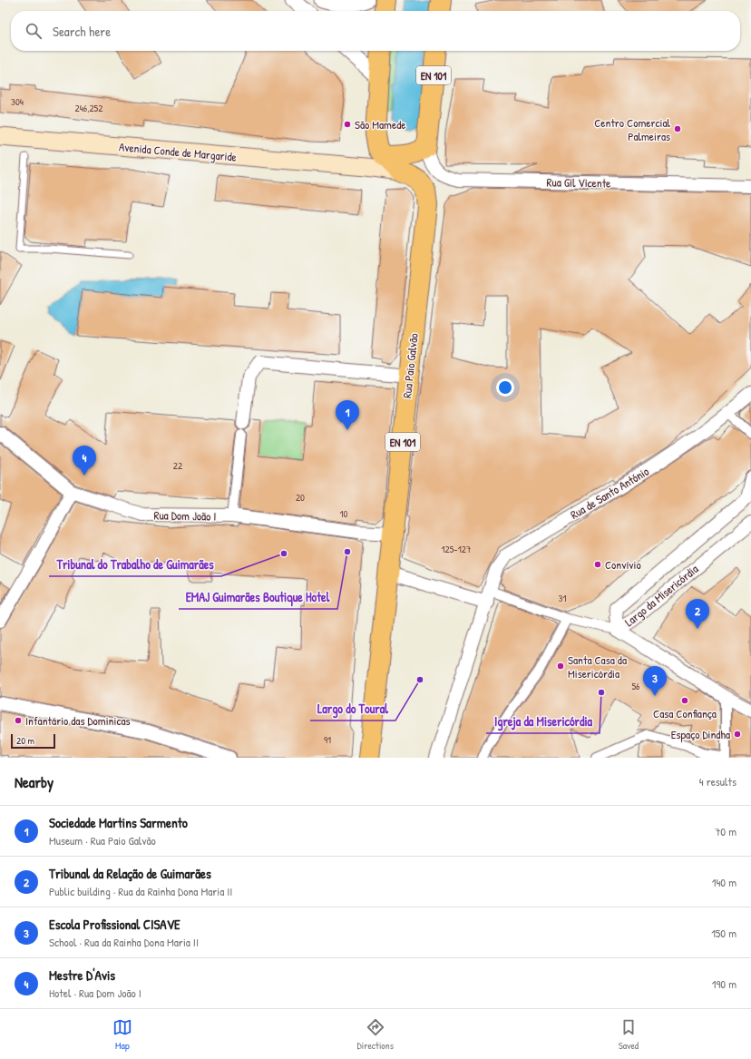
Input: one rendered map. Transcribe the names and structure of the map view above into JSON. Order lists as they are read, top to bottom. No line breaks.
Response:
{"streets":{"main road":["EN 101","Avenida Conde de Margaride","Rua Paio Galvão"],"street":["Rua Gil Vicente","Rua de Santo António","Rua Dom João I","Largo da Misericórdia"]},"crossings":[["EN 101","Avenida Conde de Margaride"],["EN 101","Rua Gil Vicente"],["EN 101","Rua Paio Galvão"],["Avenida Conde de Margaride","Rua Paio Galvão"],["Rua Paio Galvão","Rua Dom João I"]],"places":["São Mamede","Centro Comercial Palmeiras","EMAJ Guimarães Boutique Hotel","Tribunal do Trabalho de Guimarães","Convívio","Santa Casa da Misericórdia","Largo do Toural","Igreja da Misericórdia","Casa Confiança","Infantário das Dominicas","Espaço Dindha"],"house_numbers":["304","246,252","22","20","10","125-127","31","56","91"],"scale_bar":"20 m","page":{"search":"Search here","pins":["1","4","2","3"],"scale":"20 m","heading":["Nearby","4 results"],"list":[{"mark":"1","name":"Sociedade Martins Sarmento","note":"Museum · Rua Paio Galvão","value":"70 m"},{"mark":"2","name":"Tribunal da Relação de Guimarães","note":"Public building · Rua da Rainha Dona Maria II","value":"140 m"},{"mark":"3","name":"Escola Profissional CISAVE","note":"School · Rua da Rainha Dona Maria II","value":"150 m"},{"mark":"4","name":"Mestre D'Avis","note":"Hotel · Rua Dom João I","value":"190 m"}],"nav":["Map","Directions","Saved"]}}
